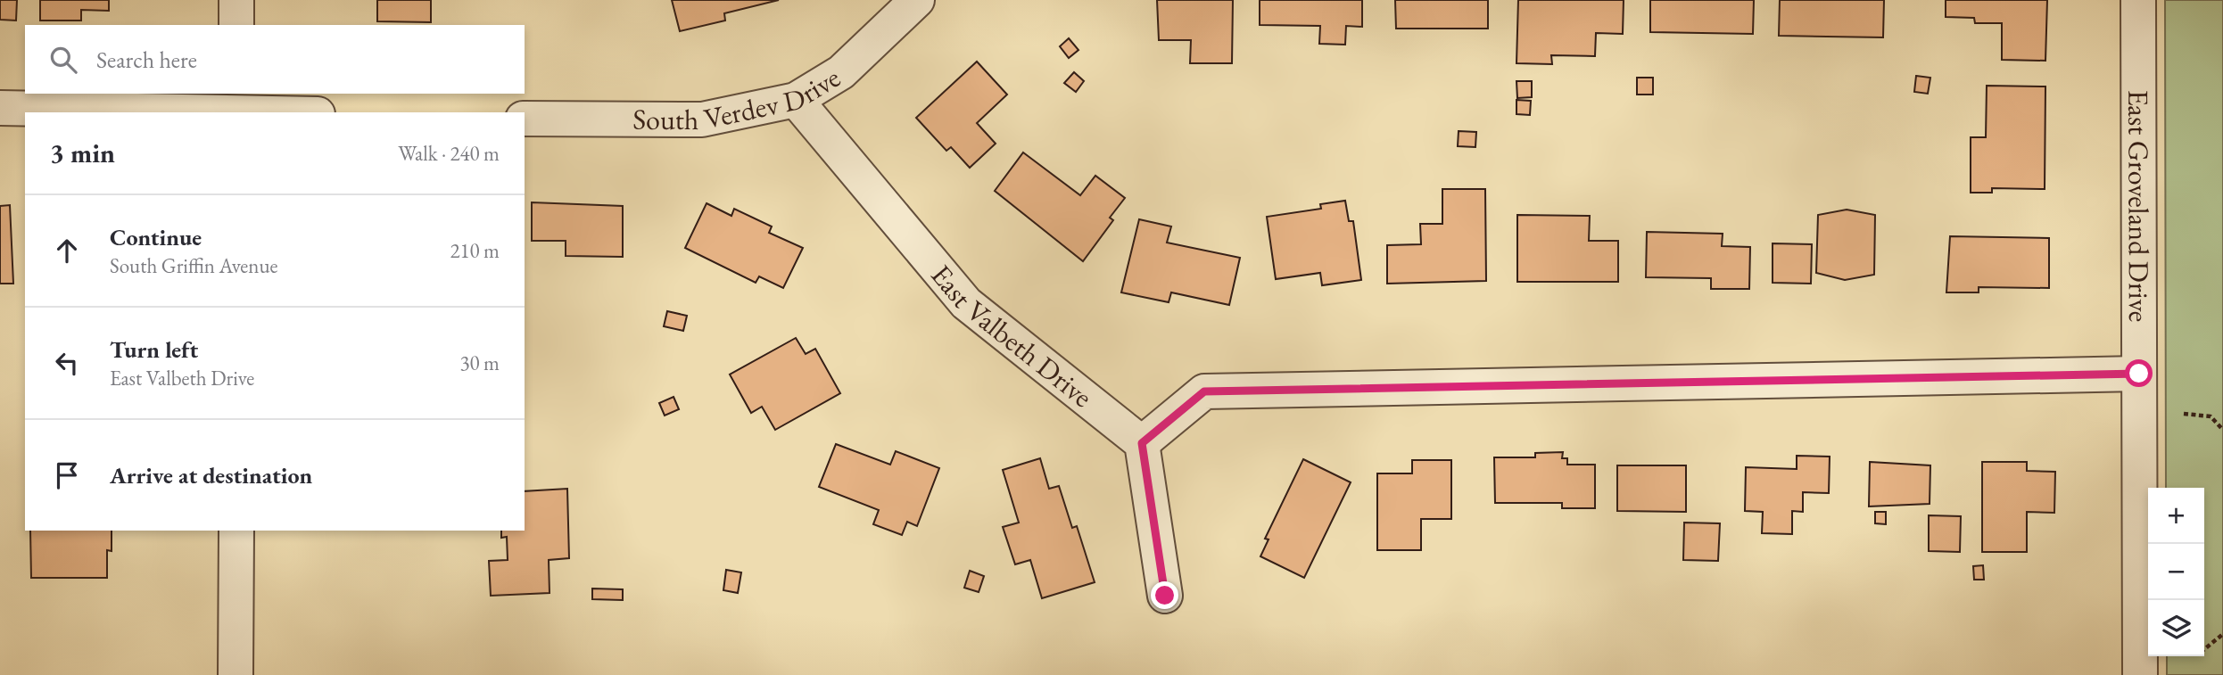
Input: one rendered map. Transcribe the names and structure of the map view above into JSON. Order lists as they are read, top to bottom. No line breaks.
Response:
{"streets":{"street":["South Verdev Drive","East Groveland Drive","East Valbeth Drive"]},"crossings":[["South Verdev Drive","East Valbeth Drive"]],"page":{"search":"Search here","heading":["3 min","Walk · 240 m"],"list":[["Continue","South Griffin Avenue","210 m"],["Turn left","East Valbeth Drive","30 m"],"Arrive at destination"],"map_buttons":["+","−"]}}
